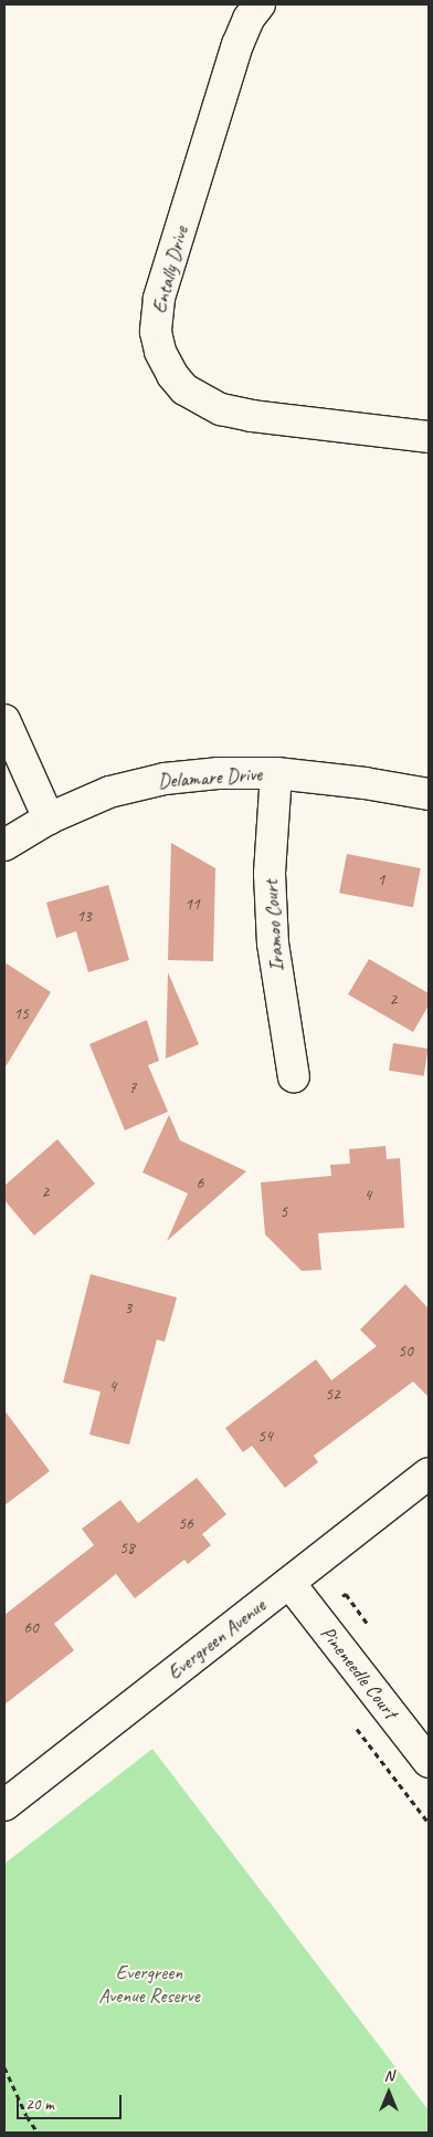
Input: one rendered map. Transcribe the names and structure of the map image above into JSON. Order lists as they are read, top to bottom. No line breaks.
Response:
{"streets":{"street":["Entally Drive","Delamare Drive","Iramoo Court","Evergreen Avenue","Pineneedle Court"]},"crossings":[["Delamare Drive","Iramoo Court"],["Evergreen Avenue","Pineneedle Court"]],"parks":["Evergreen Avenue Reserve"],"house_numbers":["1","11","13","2","15","7","6","2","4","5","3","50","4","52","54","56","58","60"],"scale_bar":"20 m","north":"top"}
